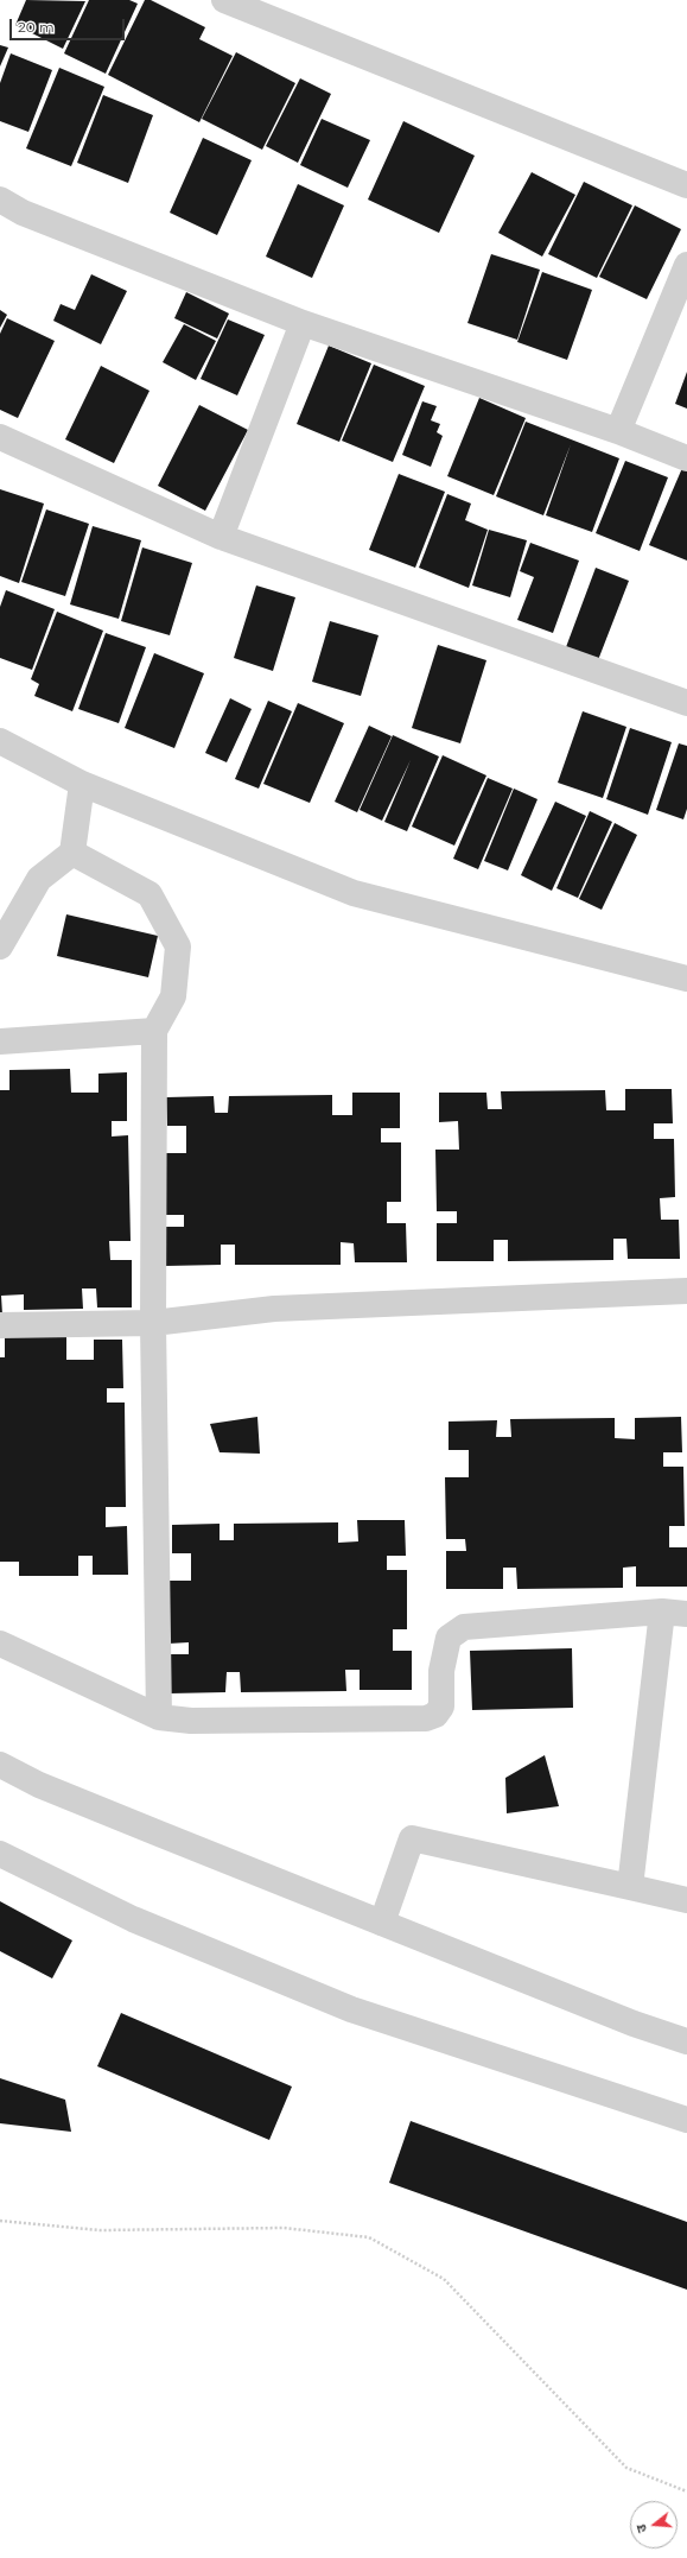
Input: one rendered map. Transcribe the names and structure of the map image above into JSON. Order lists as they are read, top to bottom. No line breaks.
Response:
{"scale_bar":"20 m","north":"left"}
